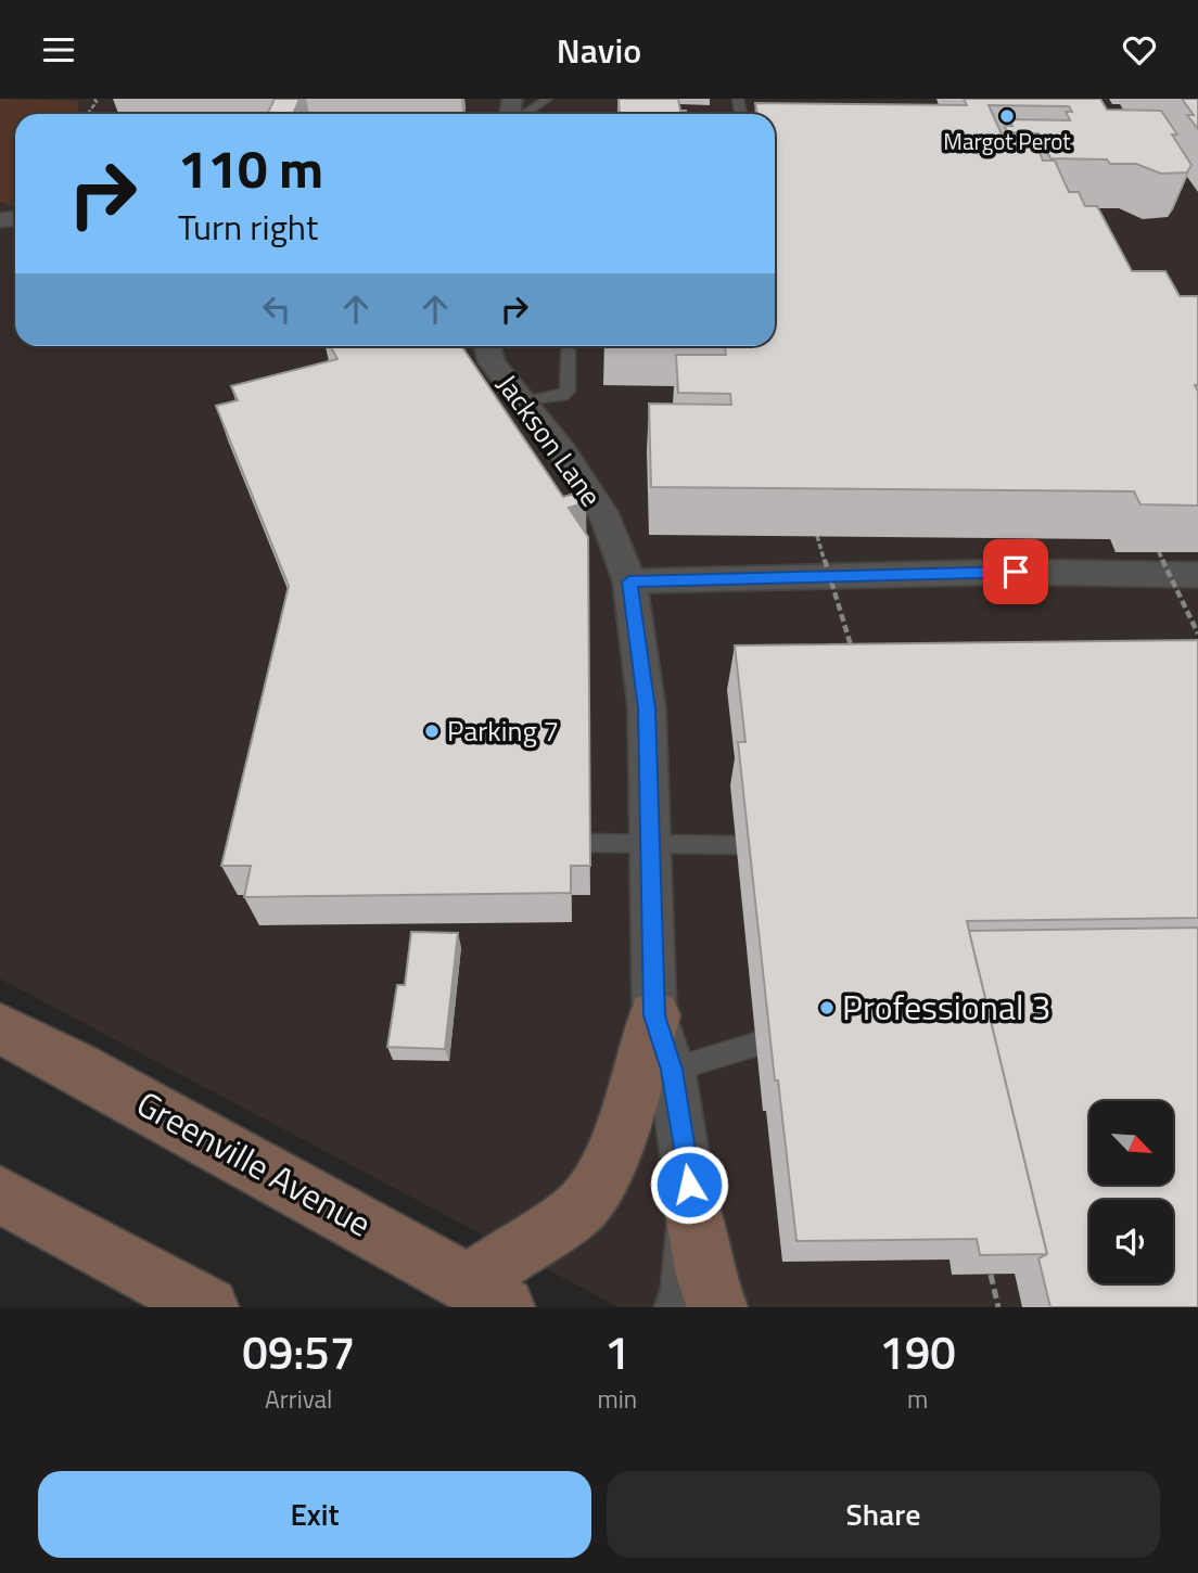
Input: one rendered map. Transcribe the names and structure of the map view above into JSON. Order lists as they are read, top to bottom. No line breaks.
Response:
{"streets":{"main road":["Greenville Avenue"],"street":["Jackson Lane"]},"places":["Margot Perot","Parking 7","Professional 3"],"north":"bottom right","page":{"header":"Navio","turn":["110 m","Turn right"],"eta":["09:57","Arrival","1","min","190","m"],"buttons":["Exit","Share"]}}
